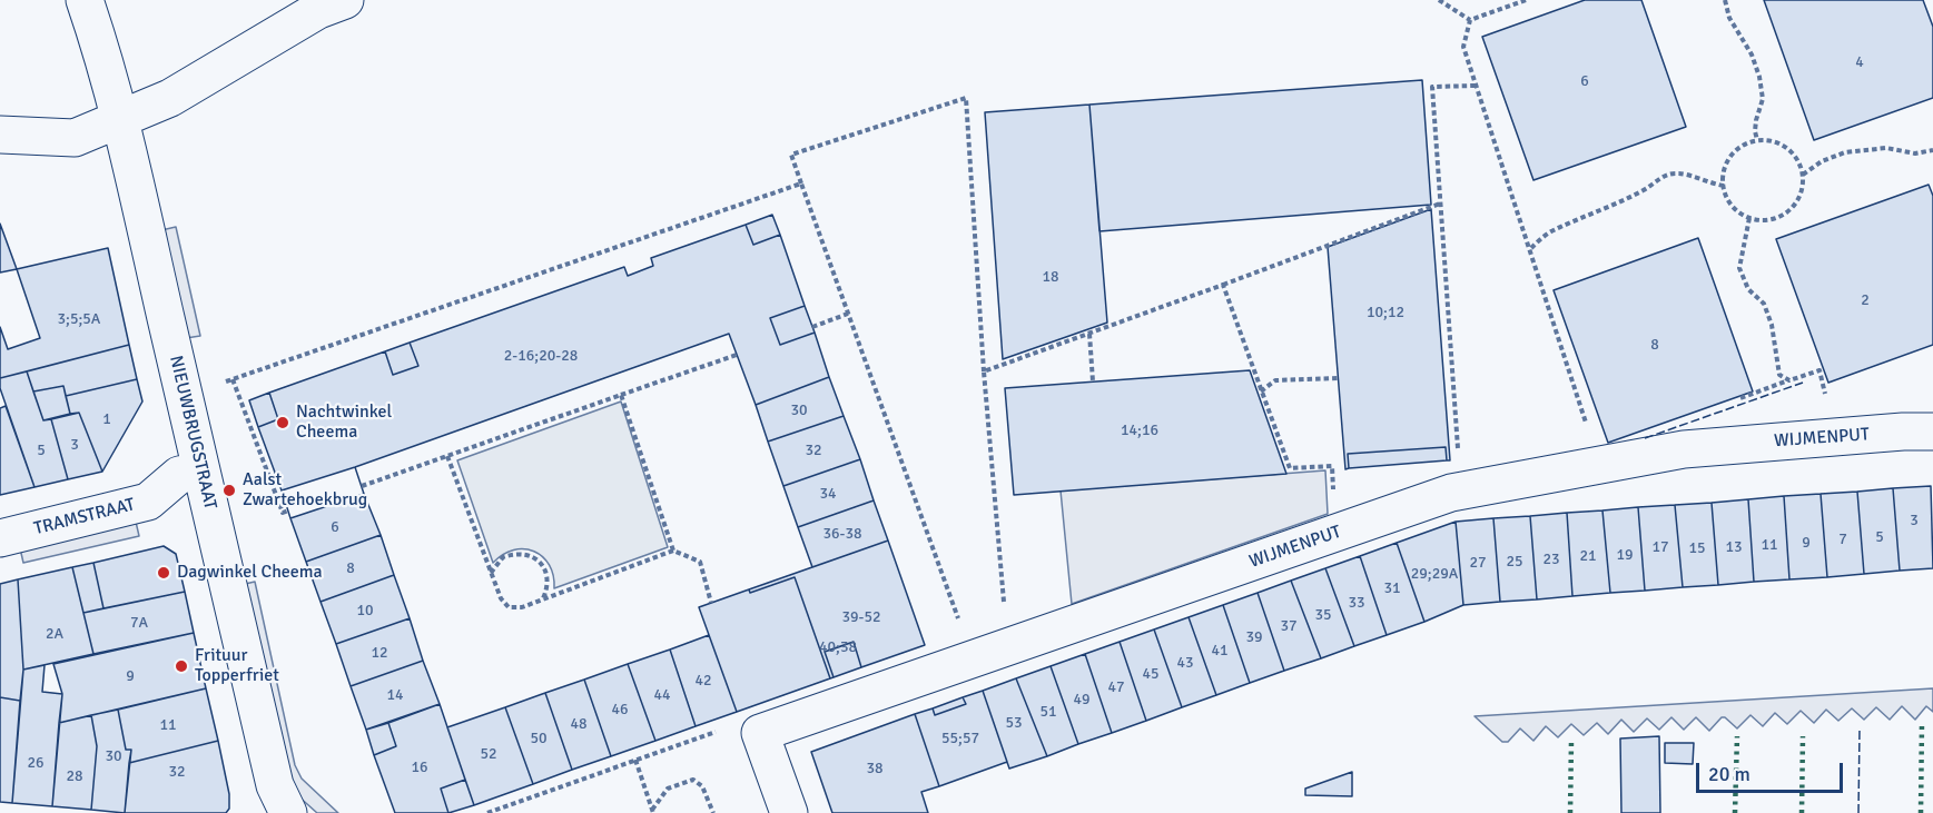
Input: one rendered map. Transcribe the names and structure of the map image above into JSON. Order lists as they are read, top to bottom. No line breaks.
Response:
{"streets":{"street":["NIEUWBRUGSTRAAT","WIJMENPUT","TRAMSTRAAT"]},"crossings":[["NIEUWBRUGSTRAAT","TRAMSTRAAT"]],"places":["Nachtwinkel Cheema","Aalst Zwartehoekbrug","Dagwinkel Cheema","Frituur Topperfriet"],"house_numbers":["4","6","18","2","10;12","3;5;5A","8","2-16;20-28","30","1","14;16","3","5","32","34","3","6","36-38","5","7","9","11","17","13","15","19","21","23","25","27","8","29;29A","31","33","10","35","39-52","7A","37","2A","39","40;38","41","12","43","45","9","42","47","14","44","49","46","51","53","48","11","50","55;57","52","30","26","16","38","32","28"],"scale_bar":"20 m"}
